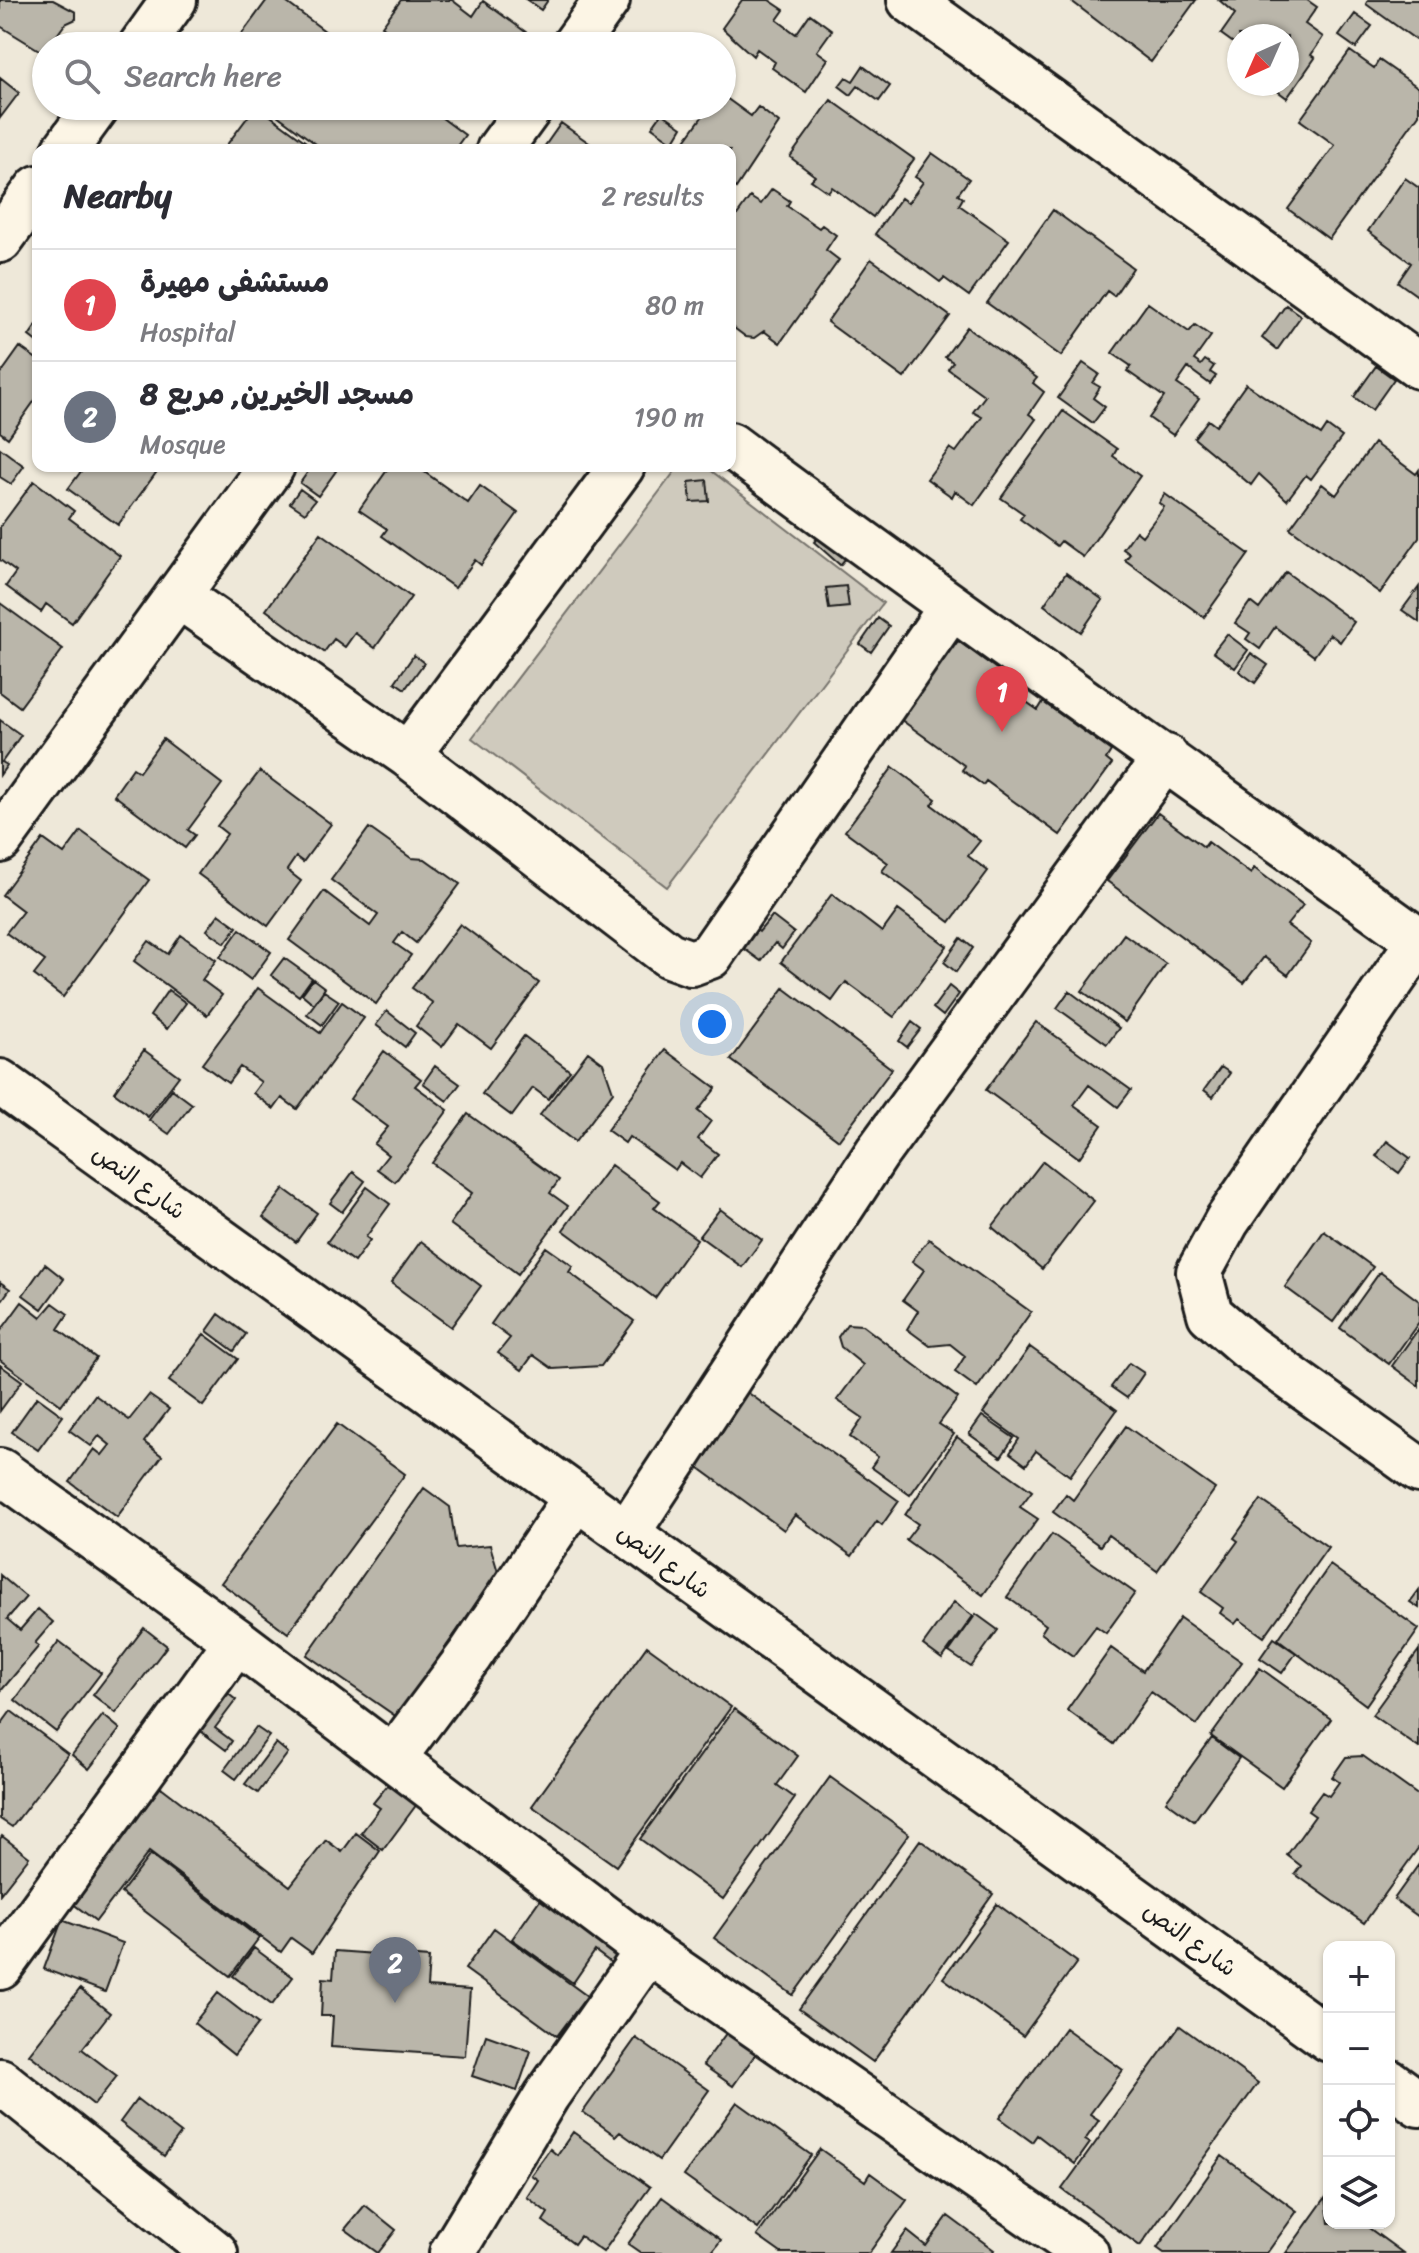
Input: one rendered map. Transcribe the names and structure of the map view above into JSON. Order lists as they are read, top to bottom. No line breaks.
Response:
{"streets":{"street":["شارع النص"]},"north":"bottom left","page":{"search":"Search here","heading":["Nearby","2 results"],"list":[{"mark":"1","name":"مستشفى مهيرة","note":"Hospital","value":"80 m"},{"mark":"2","name":"مسجد الخيرين, مربع 8","note":"Mosque","value":"190 m"}],"pins":["1","2"],"map_buttons":["+","−"]}}
